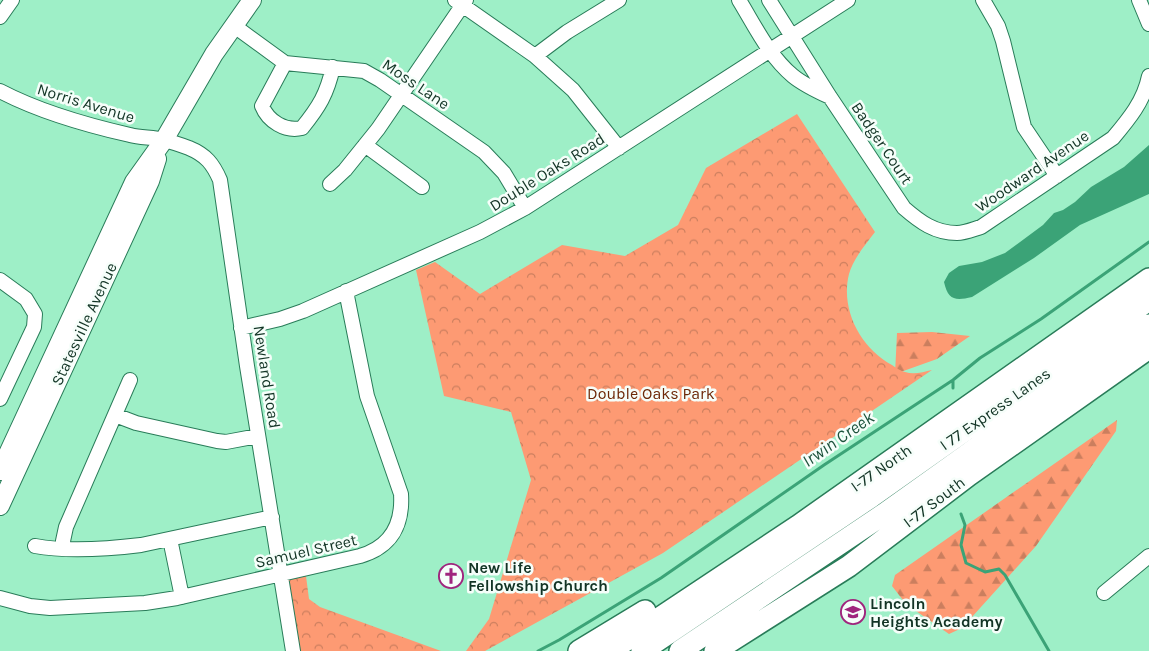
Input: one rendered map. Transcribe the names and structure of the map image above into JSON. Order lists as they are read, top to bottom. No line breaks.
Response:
{"streets":{"highway":["I 77 Express Lanes","I-77 North","I-77 South"],"main road":["Statesville Avenue"],"street":["Moss Lane","Norris Avenue","Badger Court","Woodward Avenue","Double Oaks Road","Newland Road","Samuel Street"]},"crossings":[["Moss Lane","Double Oaks Road"],["Norris Avenue","Statesville Avenue"],["Norris Avenue","Newland Road"],["Badger Court","Woodward Avenue"],["Badger Court","Double Oaks Road"],["Double Oaks Road","Newland Road"],["Double Oaks Road","Samuel Street"],["Statesville Avenue","Newland Road"],["Newland Road","Samuel Street"]],"water":["Irwin Creek"],"parks":["Double Oaks Park"],"places":{"church":["New Life Fellowship Church"],"school or university":["Lincoln Heights Academy"]}}
